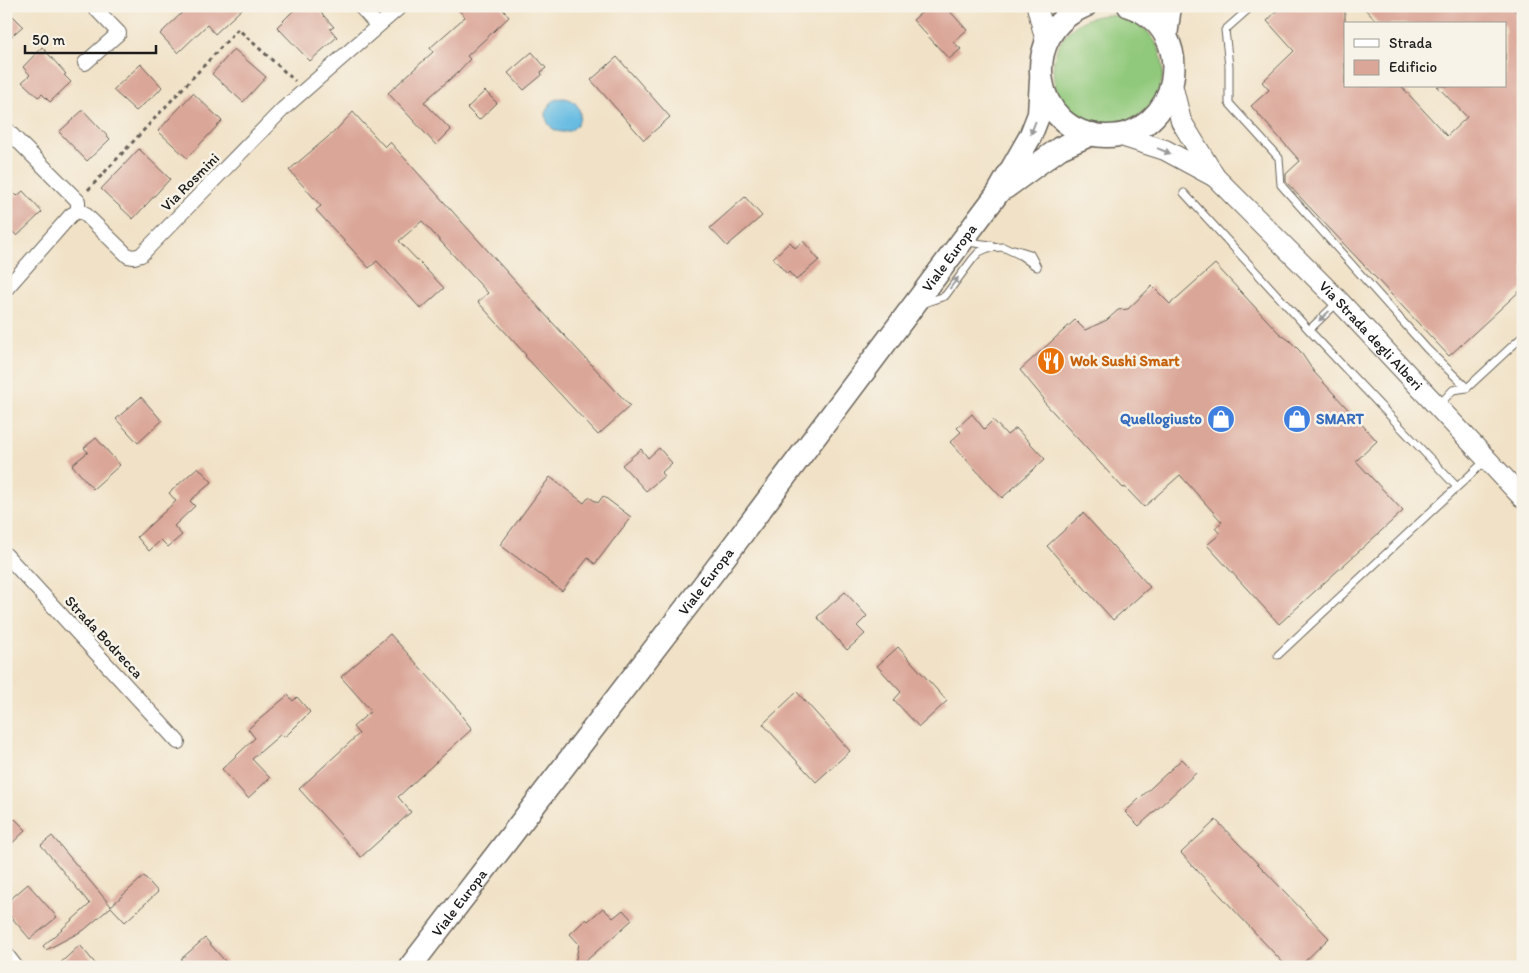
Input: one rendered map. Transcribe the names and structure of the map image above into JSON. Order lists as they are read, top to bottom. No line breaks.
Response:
{"streets":{"main road":["Viale Europa","Via Strada degli Alberi"],"street":["Via Rosmini","Strada Bodrecca"]},"crossings":[["Viale Europa","Via Strada degli Alberi"]],"places":{"restaurant":["Wok Sushi Smart"],"shop":["Quellogiusto","SMART"]},"legend":["Strada","Edificio"],"scale_bar":"50 m"}
